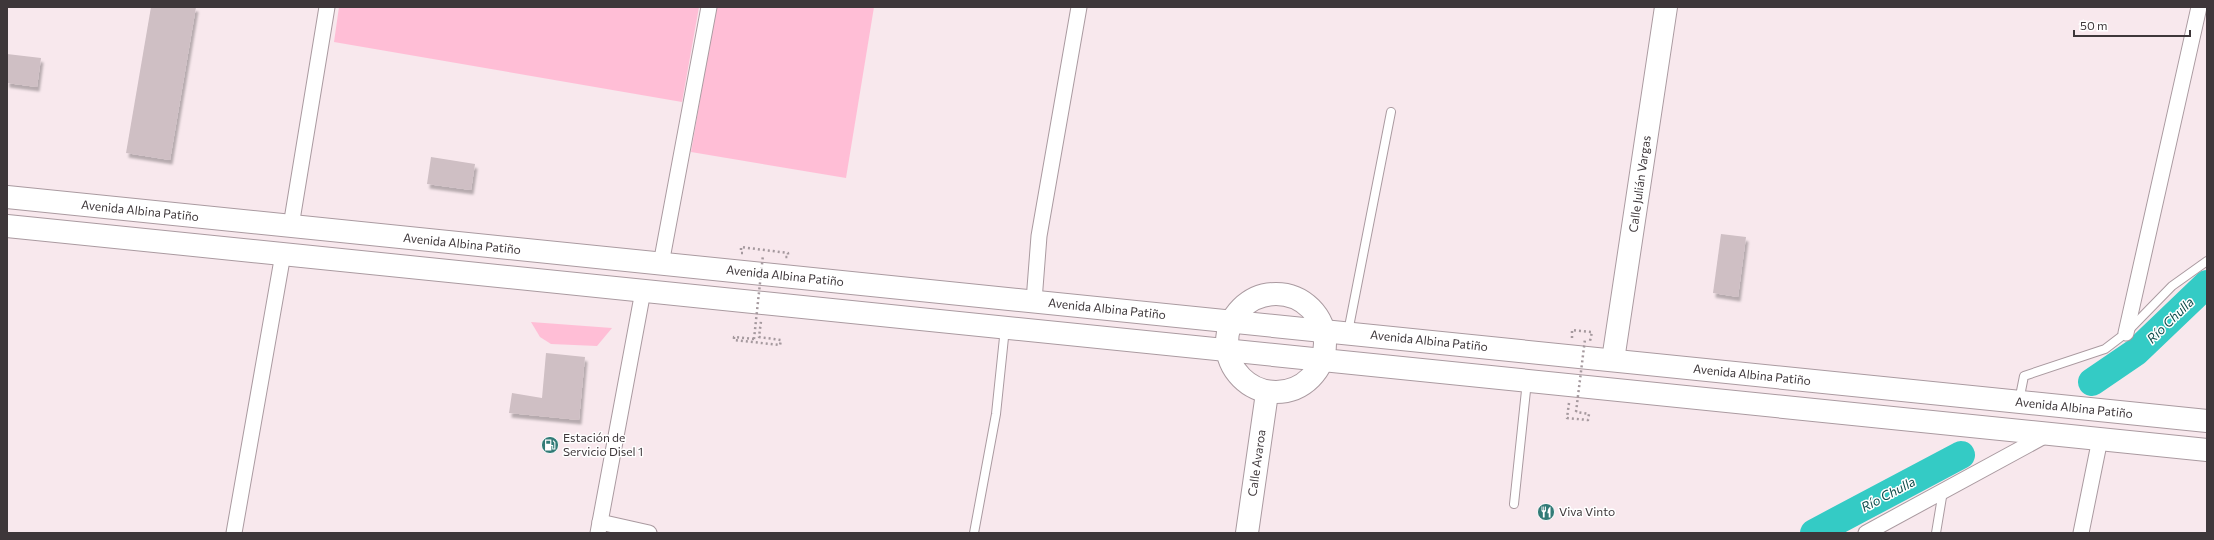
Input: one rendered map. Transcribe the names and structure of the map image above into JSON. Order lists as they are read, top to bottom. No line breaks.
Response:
{"streets":{"main road":["Calle Julián Vargas","Avenida Albina Patiño","Calle Avaroa"]},"crossings":[["Calle Julián Vargas","Avenida Albina Patiño"]],"water":["Río Chulla"],"places":{"fuel station":["Estación de Servicio Disel 1"],"restaurant":["Viva Vinto"]},"scale_bar":"50 m"}
